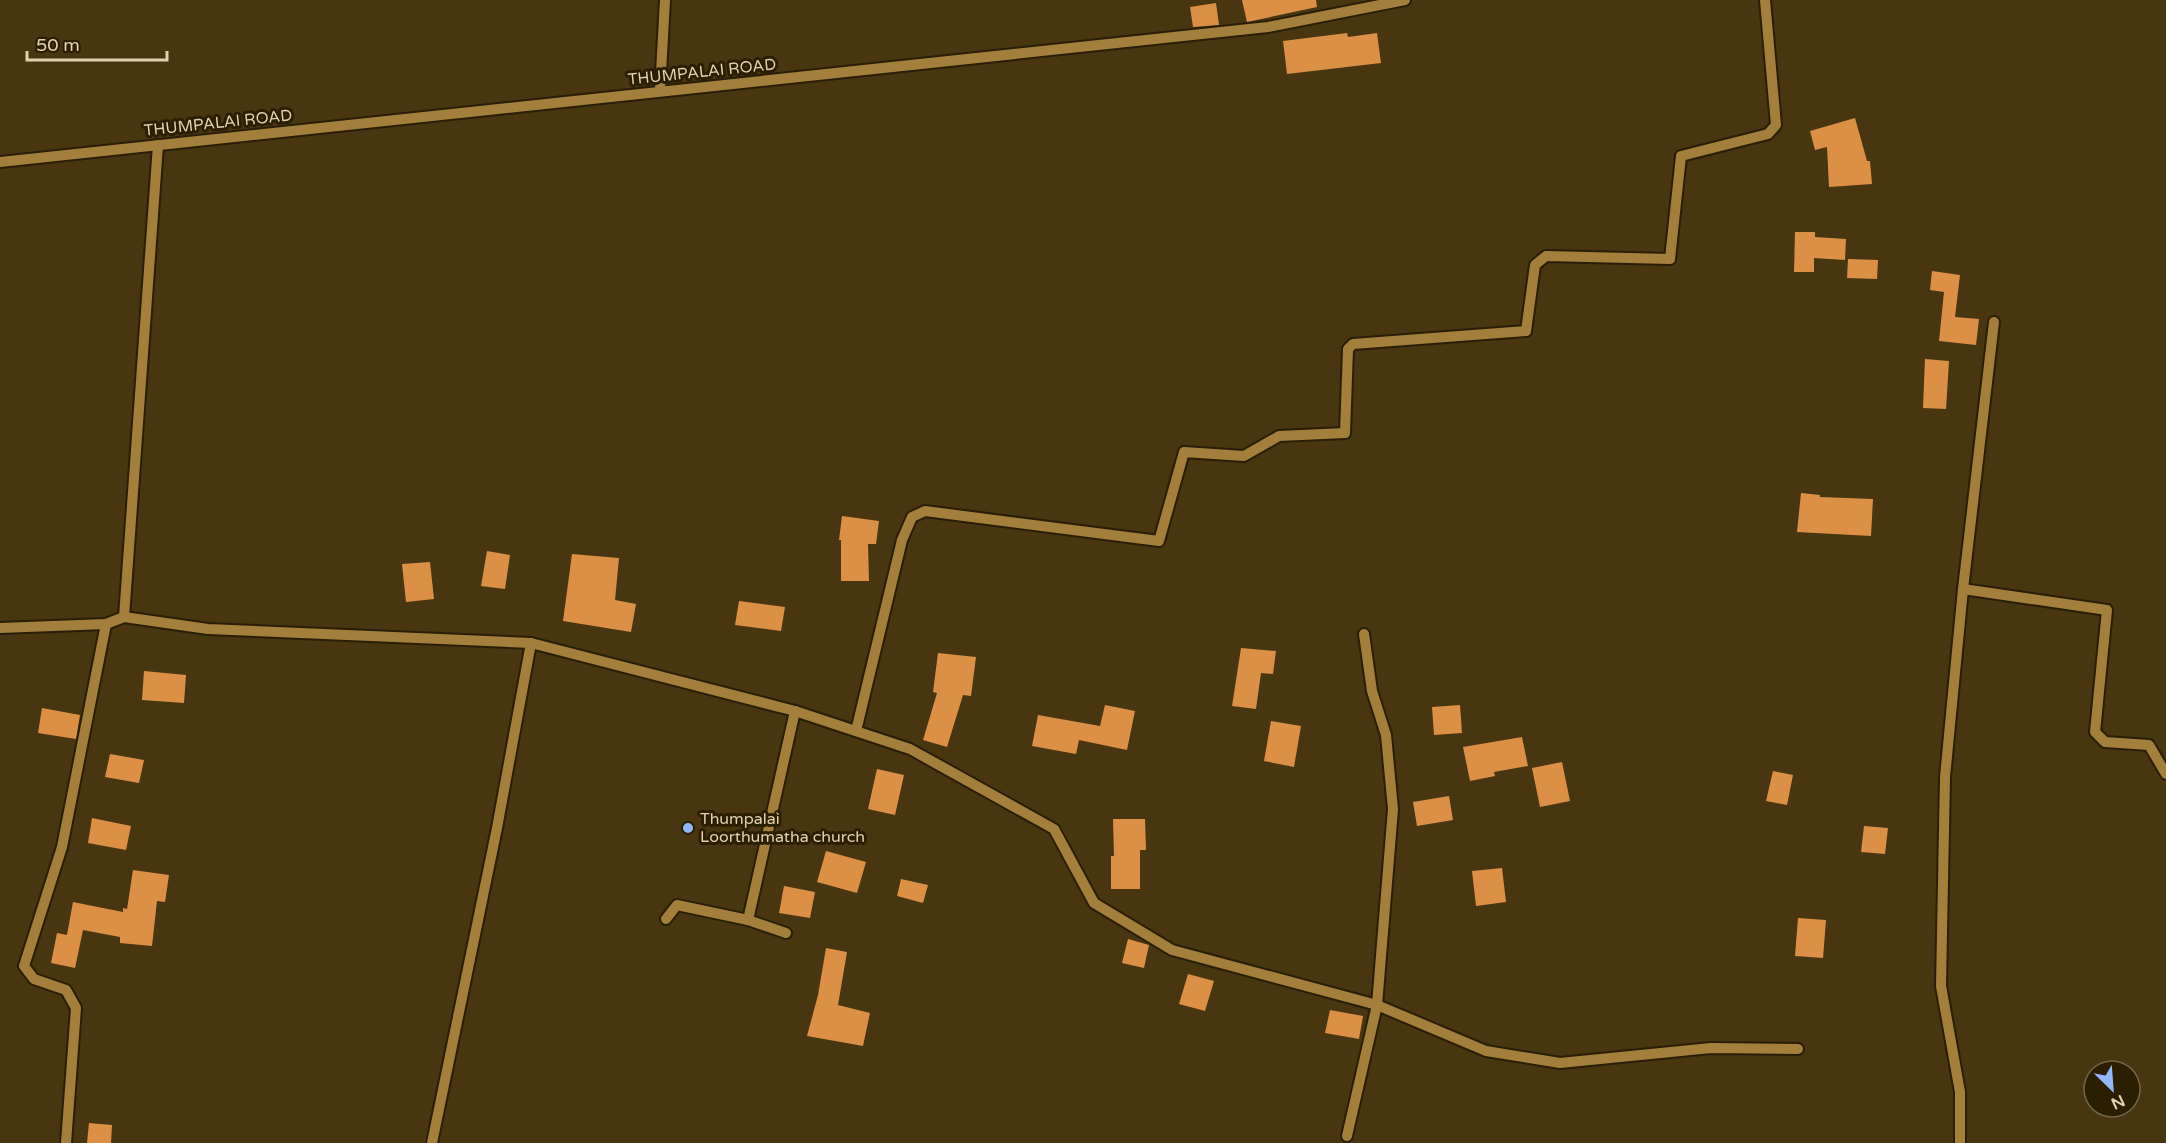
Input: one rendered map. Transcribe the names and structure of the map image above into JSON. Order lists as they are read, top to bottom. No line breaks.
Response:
{"streets":{"street":["THUMPALAI ROAD"]},"places":["Thumpalai Loorthumatha church"],"scale_bar":"50 m","north":"bottom right"}
